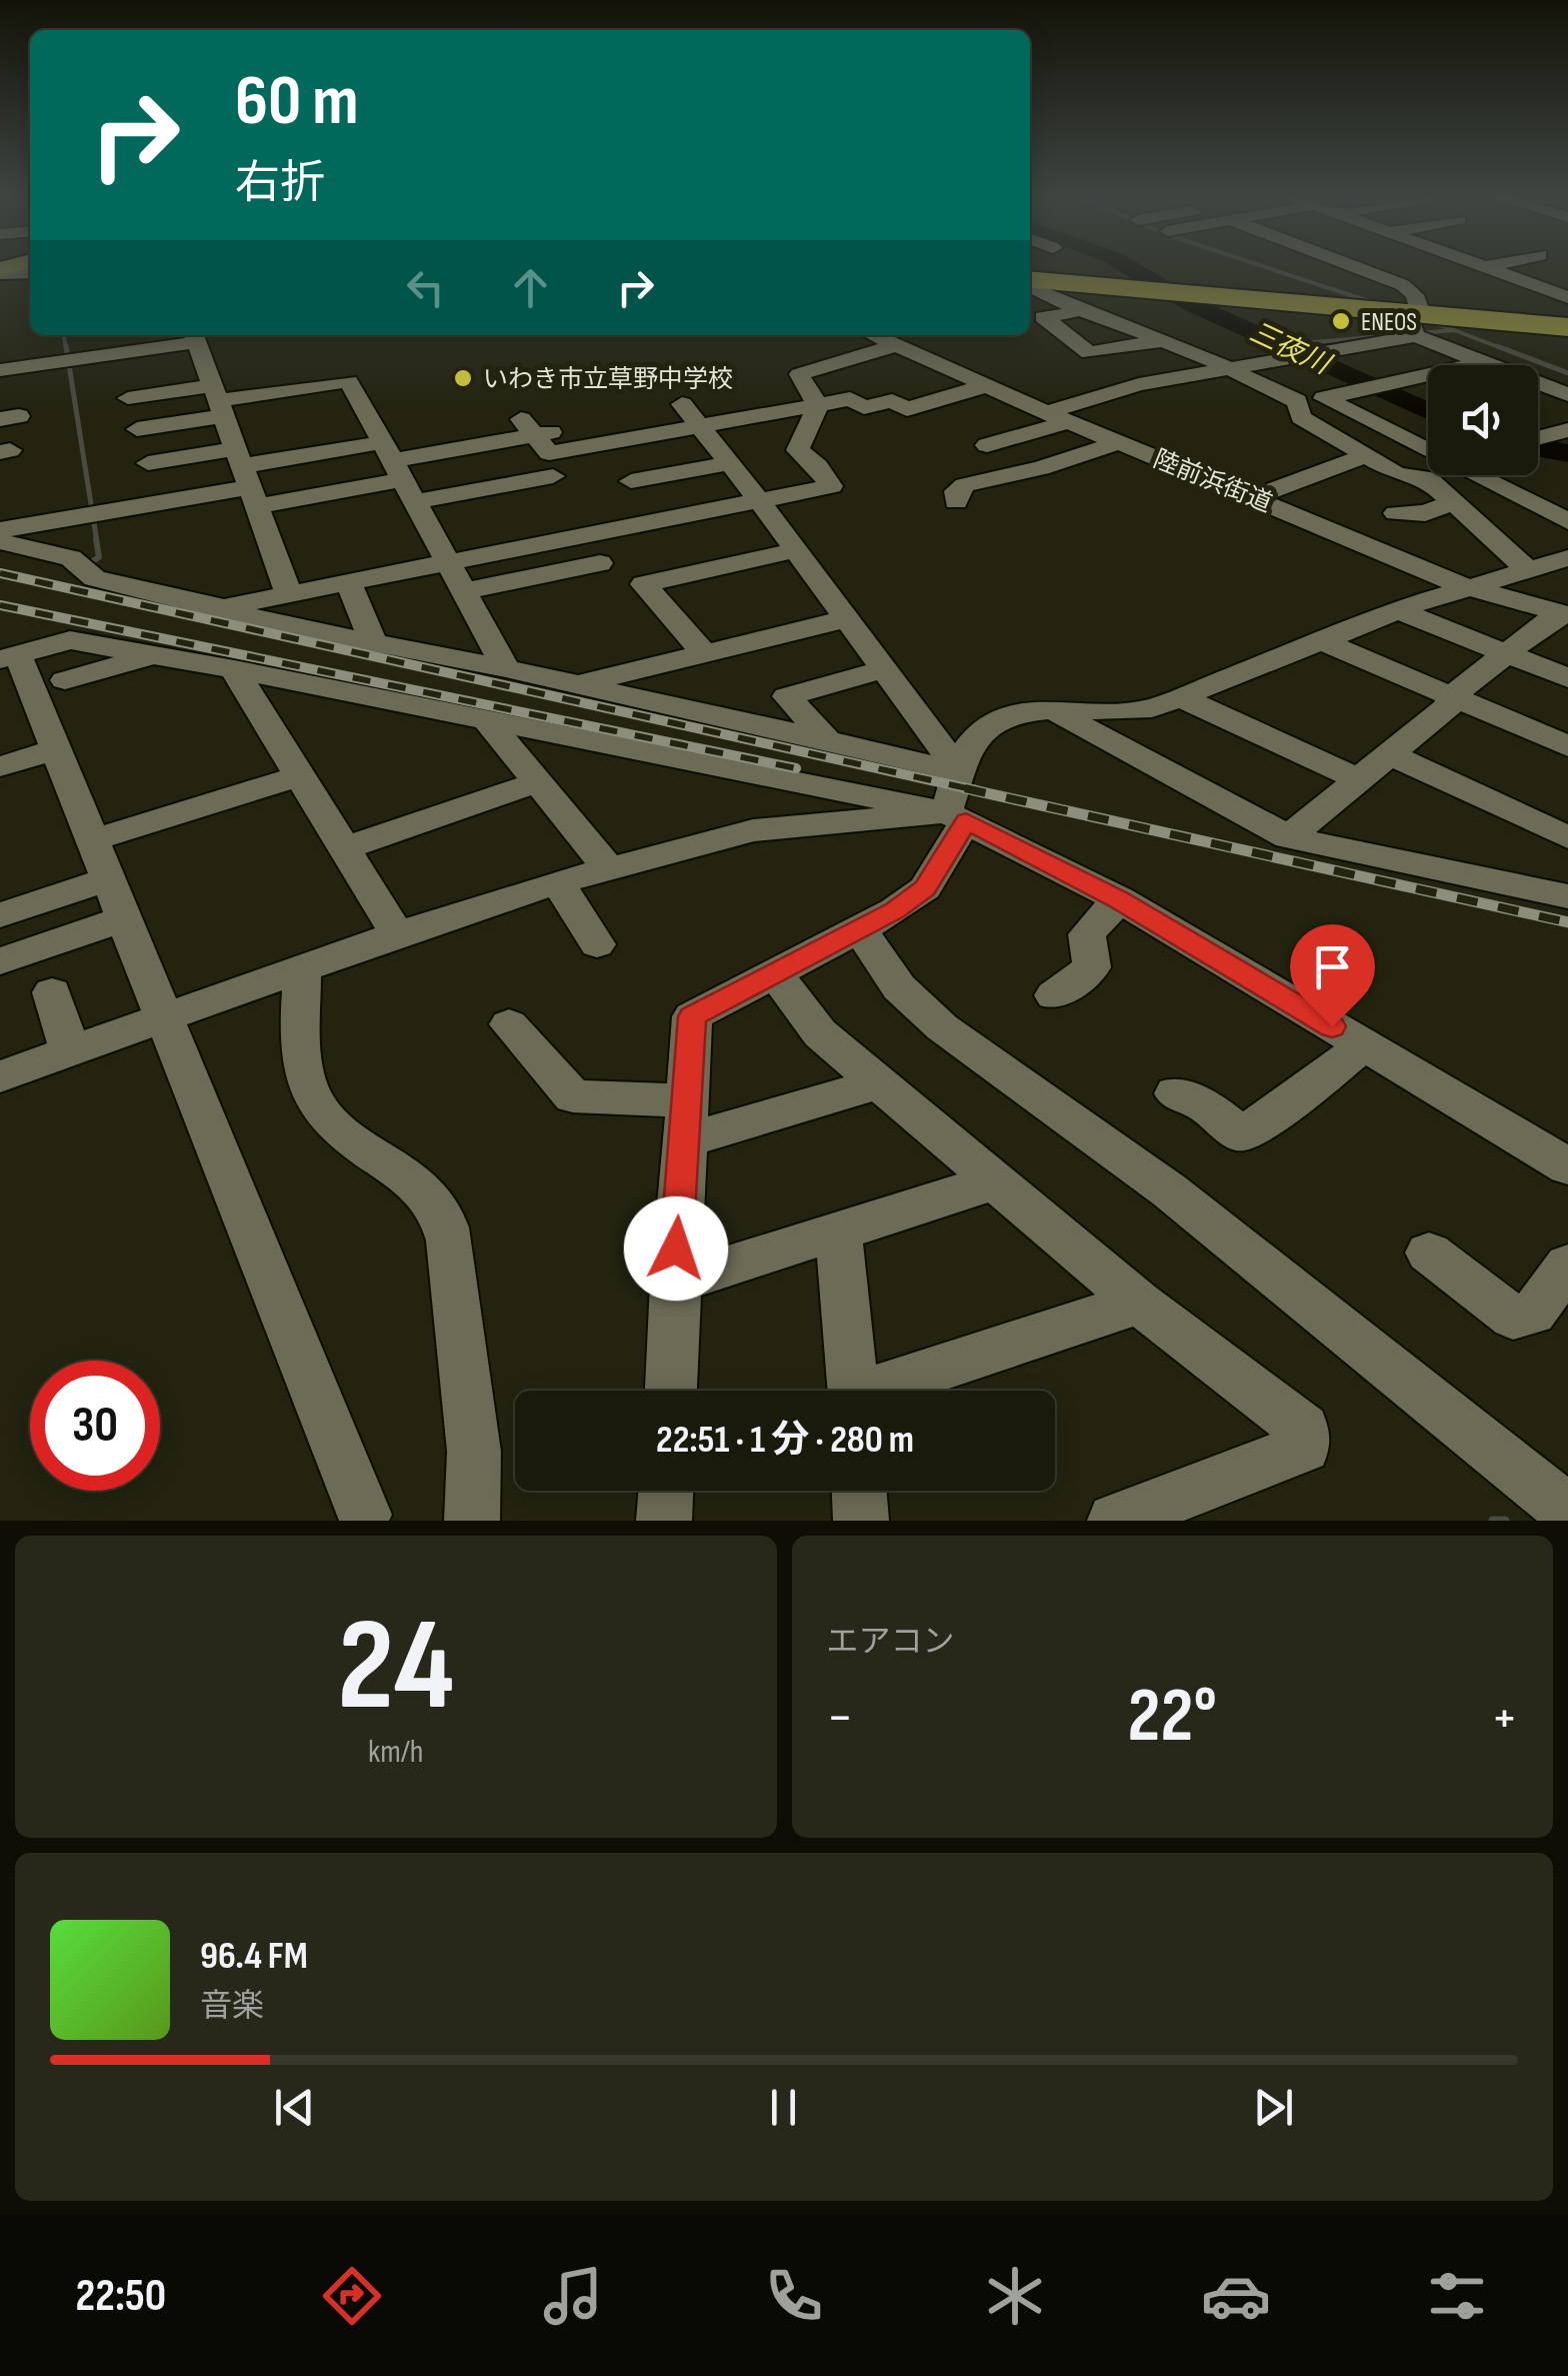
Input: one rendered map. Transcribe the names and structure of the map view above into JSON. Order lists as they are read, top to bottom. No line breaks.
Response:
{"streets":{"street":["陸前浜街道"]},"water":["三夜川"],"places":["ENEOS","いわき市立草野中学校"],"page":{"turn":["60 m","右折"],"limit":"30","trip":"22:51 · 1 分 · 280 m","tile":[["24","km/h"],"エアコン"],"heat":["−","22°","+"],"song":["96.4 FM","音楽"],"tabs":"22:50"}}
